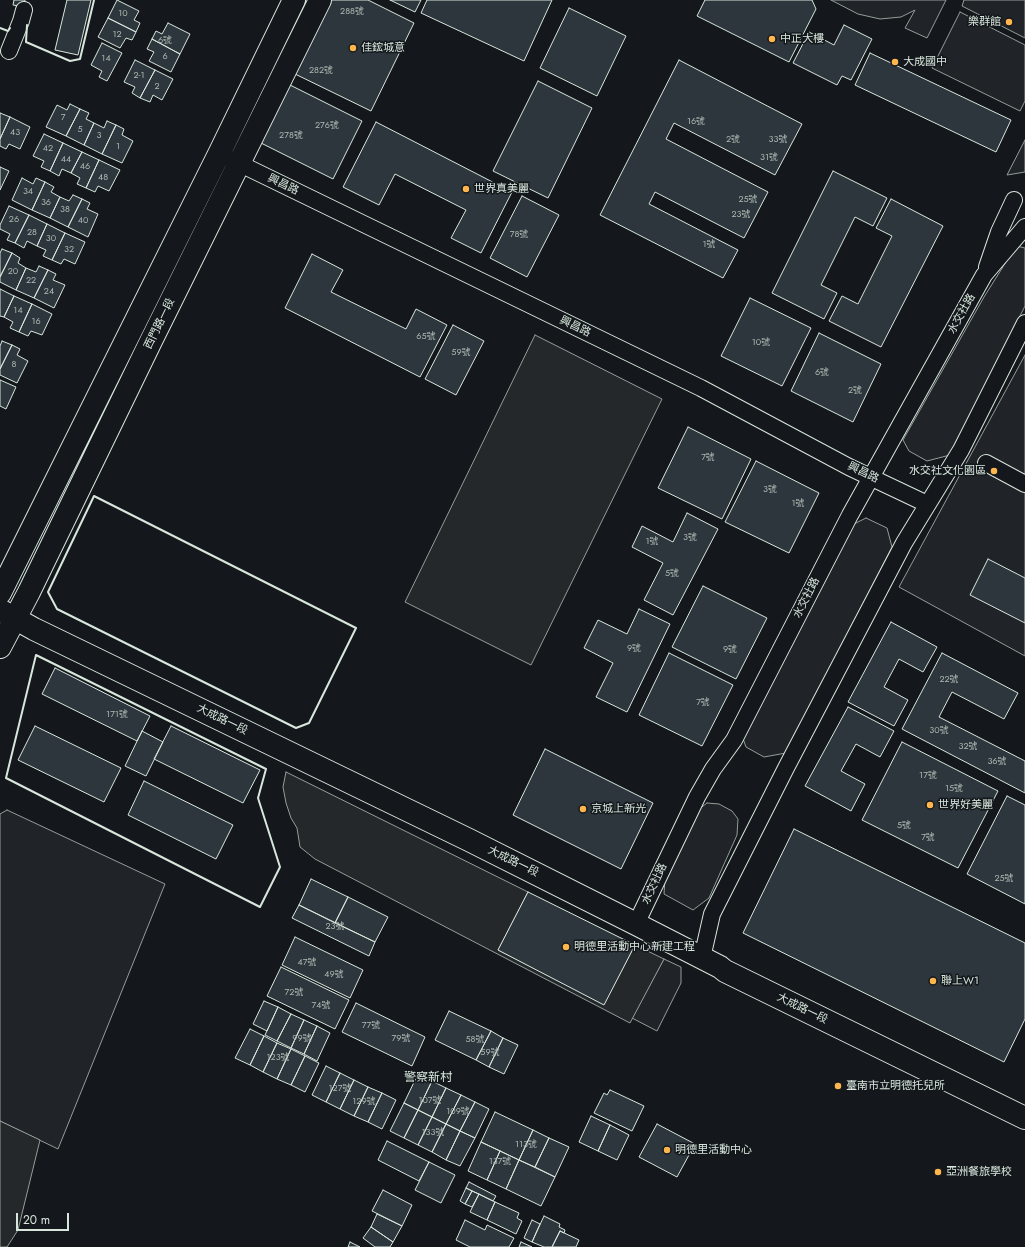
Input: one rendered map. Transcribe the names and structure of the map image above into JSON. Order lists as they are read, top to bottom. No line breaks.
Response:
{"streets":{"street":["興昌路","水交社路","西門路一段","大成路一段"]},"crossings":[["興昌路","水交社路"],["興昌路","西門路一段"],["水交社路","大成路一段"],["西門路一段","大成路一段"]],"districts":["警察新村"],"places":["樂群館","中正大樓","佳鋐城意","大成國中","世界真美麗","水交社文化園區","世界好美麗","京城上新光","明德里活動中心新建工程","聯上W1","臺南市立明德托兒所","明德里活動中心","亞洲餐旅學校"],"house_numbers":["288號","10","12","6號","6","14","282號","2-1","2","7","16號","276號","5","43","3","278號","2號","33號","1","42","31號","44","46","48","34","25號","36","38","23號","26","40","28","78號","30","1號","32","20","22","24","14","16","65號","10號","59號","8","6號","2號","7號","3號","1號","3號","1號","5號","9號","9號","22號","7號","171號","30號","32號","36號","17號","15號","5號","7號","25號","23號","47號","49號","72號","74號","77號","99號","79號","58號","59號","123號","127號","107號","129號","109號","133號","113號","137號"],"scale_bar":"20 m"}
